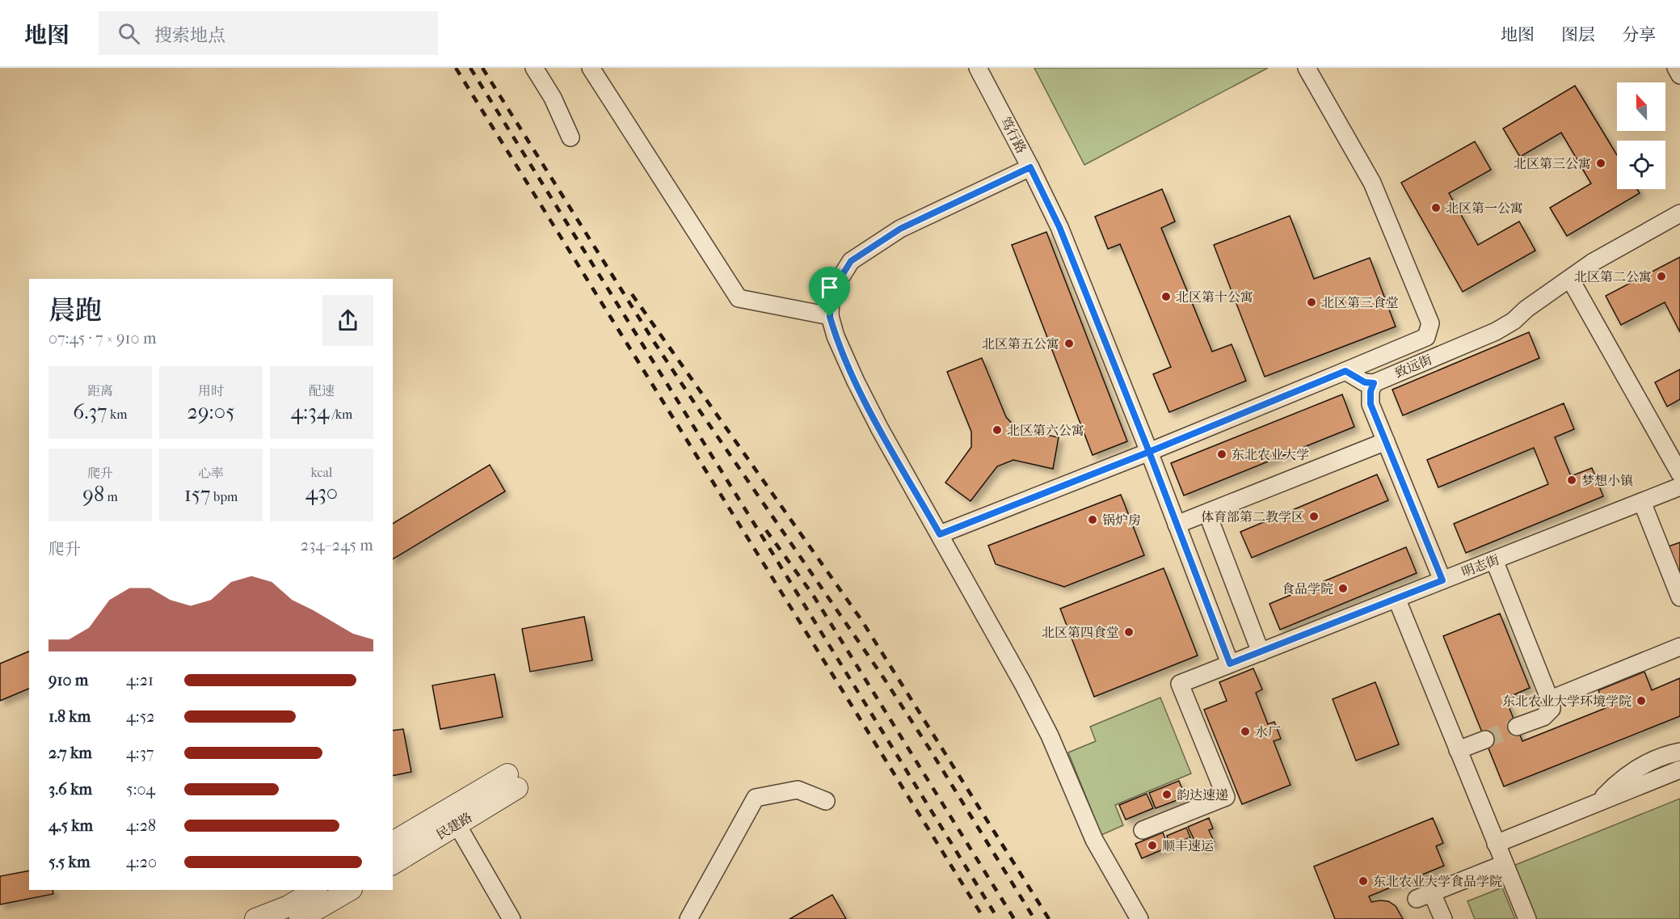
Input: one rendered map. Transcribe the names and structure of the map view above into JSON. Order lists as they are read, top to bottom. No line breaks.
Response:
{"streets":{"street":["笃行路","致远街","明志街","民建路"]},"crossings":[["笃行路","明志街"]],"places":["北区第三公寓","北区第一公寓","北区第二公寓","北区第十公寓","北区第三食堂","北区第五公寓","北区第六公寓","东北农业大学","梦想小镇","体育部第二教学区","锅炉房","食品学院","北区第四食堂","东北农业大学环境学院","水厂","韵达速递","顺丰速运","东北农业大学食品学院"],"north":"top","page":{"header":"地图","search":"搜索地点","nav":["地图","图层","分享"],"heading":["晨跑","07:45 · 7 × 910 m"],"stats":[["距离","6.37 km"],["用时","29:05"],["配速","4:34 /km"],["爬升","98 m"],["心率","157 bpm"],["kcal","430"]],"chart":["爬升","234–245 m"],"list":[{"name":"910 m","note":"4:21"},{"name":"1.8 km","note":"4:52"},{"name":"2.7 km","note":"4:37"},{"name":"3.6 km","note":"5:04"},{"name":"4.5 km","note":"4:28"},{"name":"5.5 km","note":"4:20"}]}}
